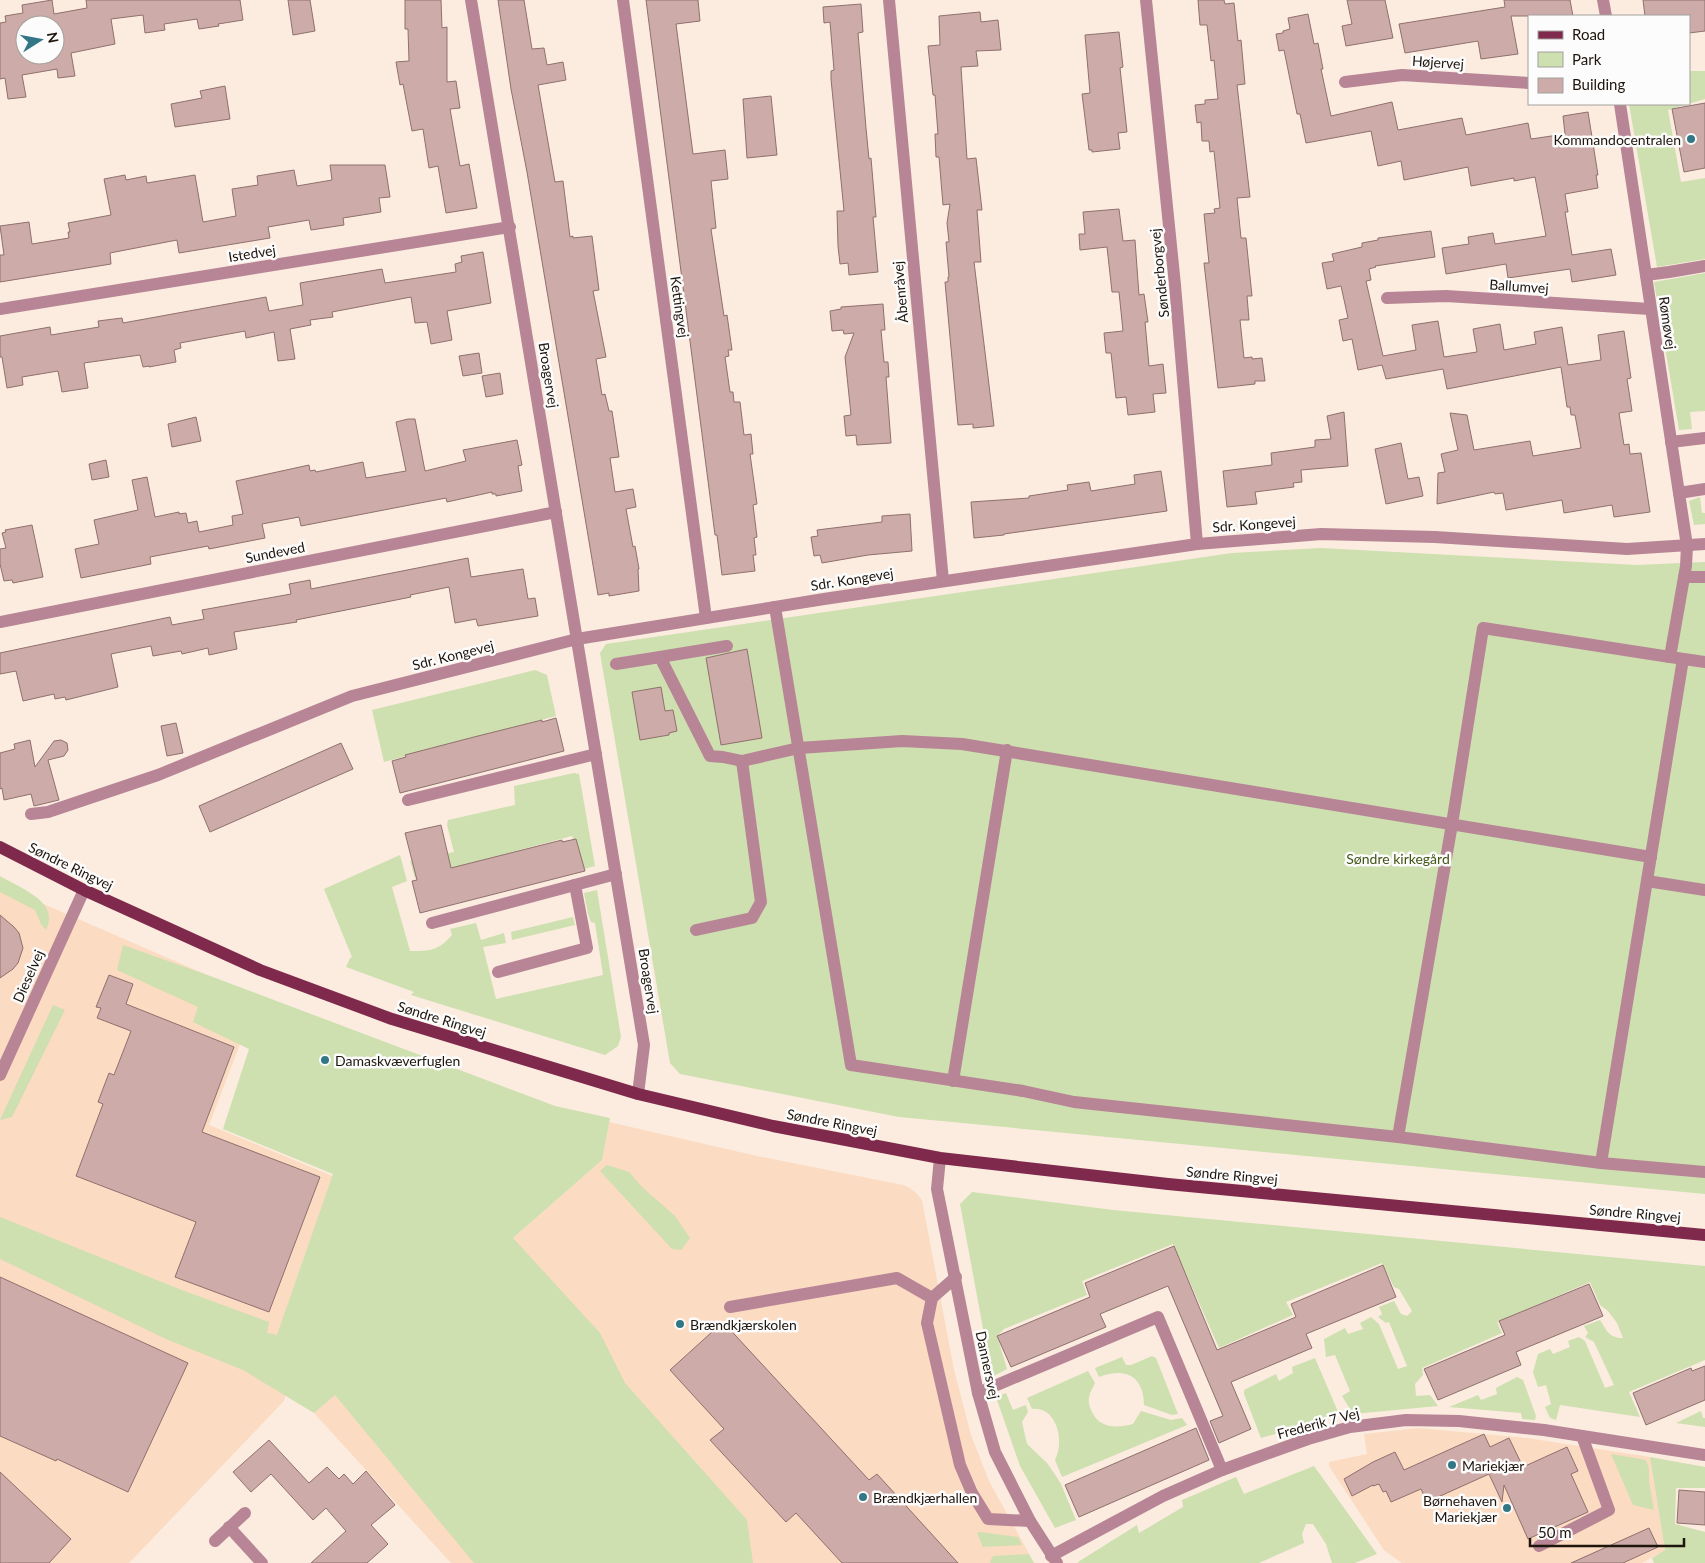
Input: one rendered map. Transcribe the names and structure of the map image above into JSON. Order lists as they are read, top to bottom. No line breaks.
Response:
{"streets":{"main road":["Søndre Ringvej"],"street":["Højervej","Istedvej","Sønderborgvej","Ballumvej","Åbenråvej","Kettingvej","Rømøvej","Broagervej","Sdr. Kongevej","Sundeved","Dieselvej","Dannersvej","Frederik 7 Vej"]},"crossings":[["Istedvej","Broagervej"],["Sønderborgvej","Sdr. Kongevej"],["Ballumvej","Rømøvej"],["Åbenråvej","Sdr. Kongevej"],["Kettingvej","Sdr. Kongevej"],["Rømøvej","Sdr. Kongevej"],["Broagervej","Sdr. Kongevej"],["Broagervej","Sundeved"],["Broagervej","Søndre Ringvej"],["Søndre Ringvej","Dieselvej"],["Søndre Ringvej","Dannersvej"],["Dannersvej","Frederik 7 Vej"]],"parks":["Søndre kirkegård"],"places":["Kommandocentralen","Damaskvæverfuglen","Brændkjærskolen","Mariekjær","Brændkjærhallen","Børnehaven Mariekjær"],"legend":["Road","Park","Building"],"scale_bar":"50 m","north":"right"}
